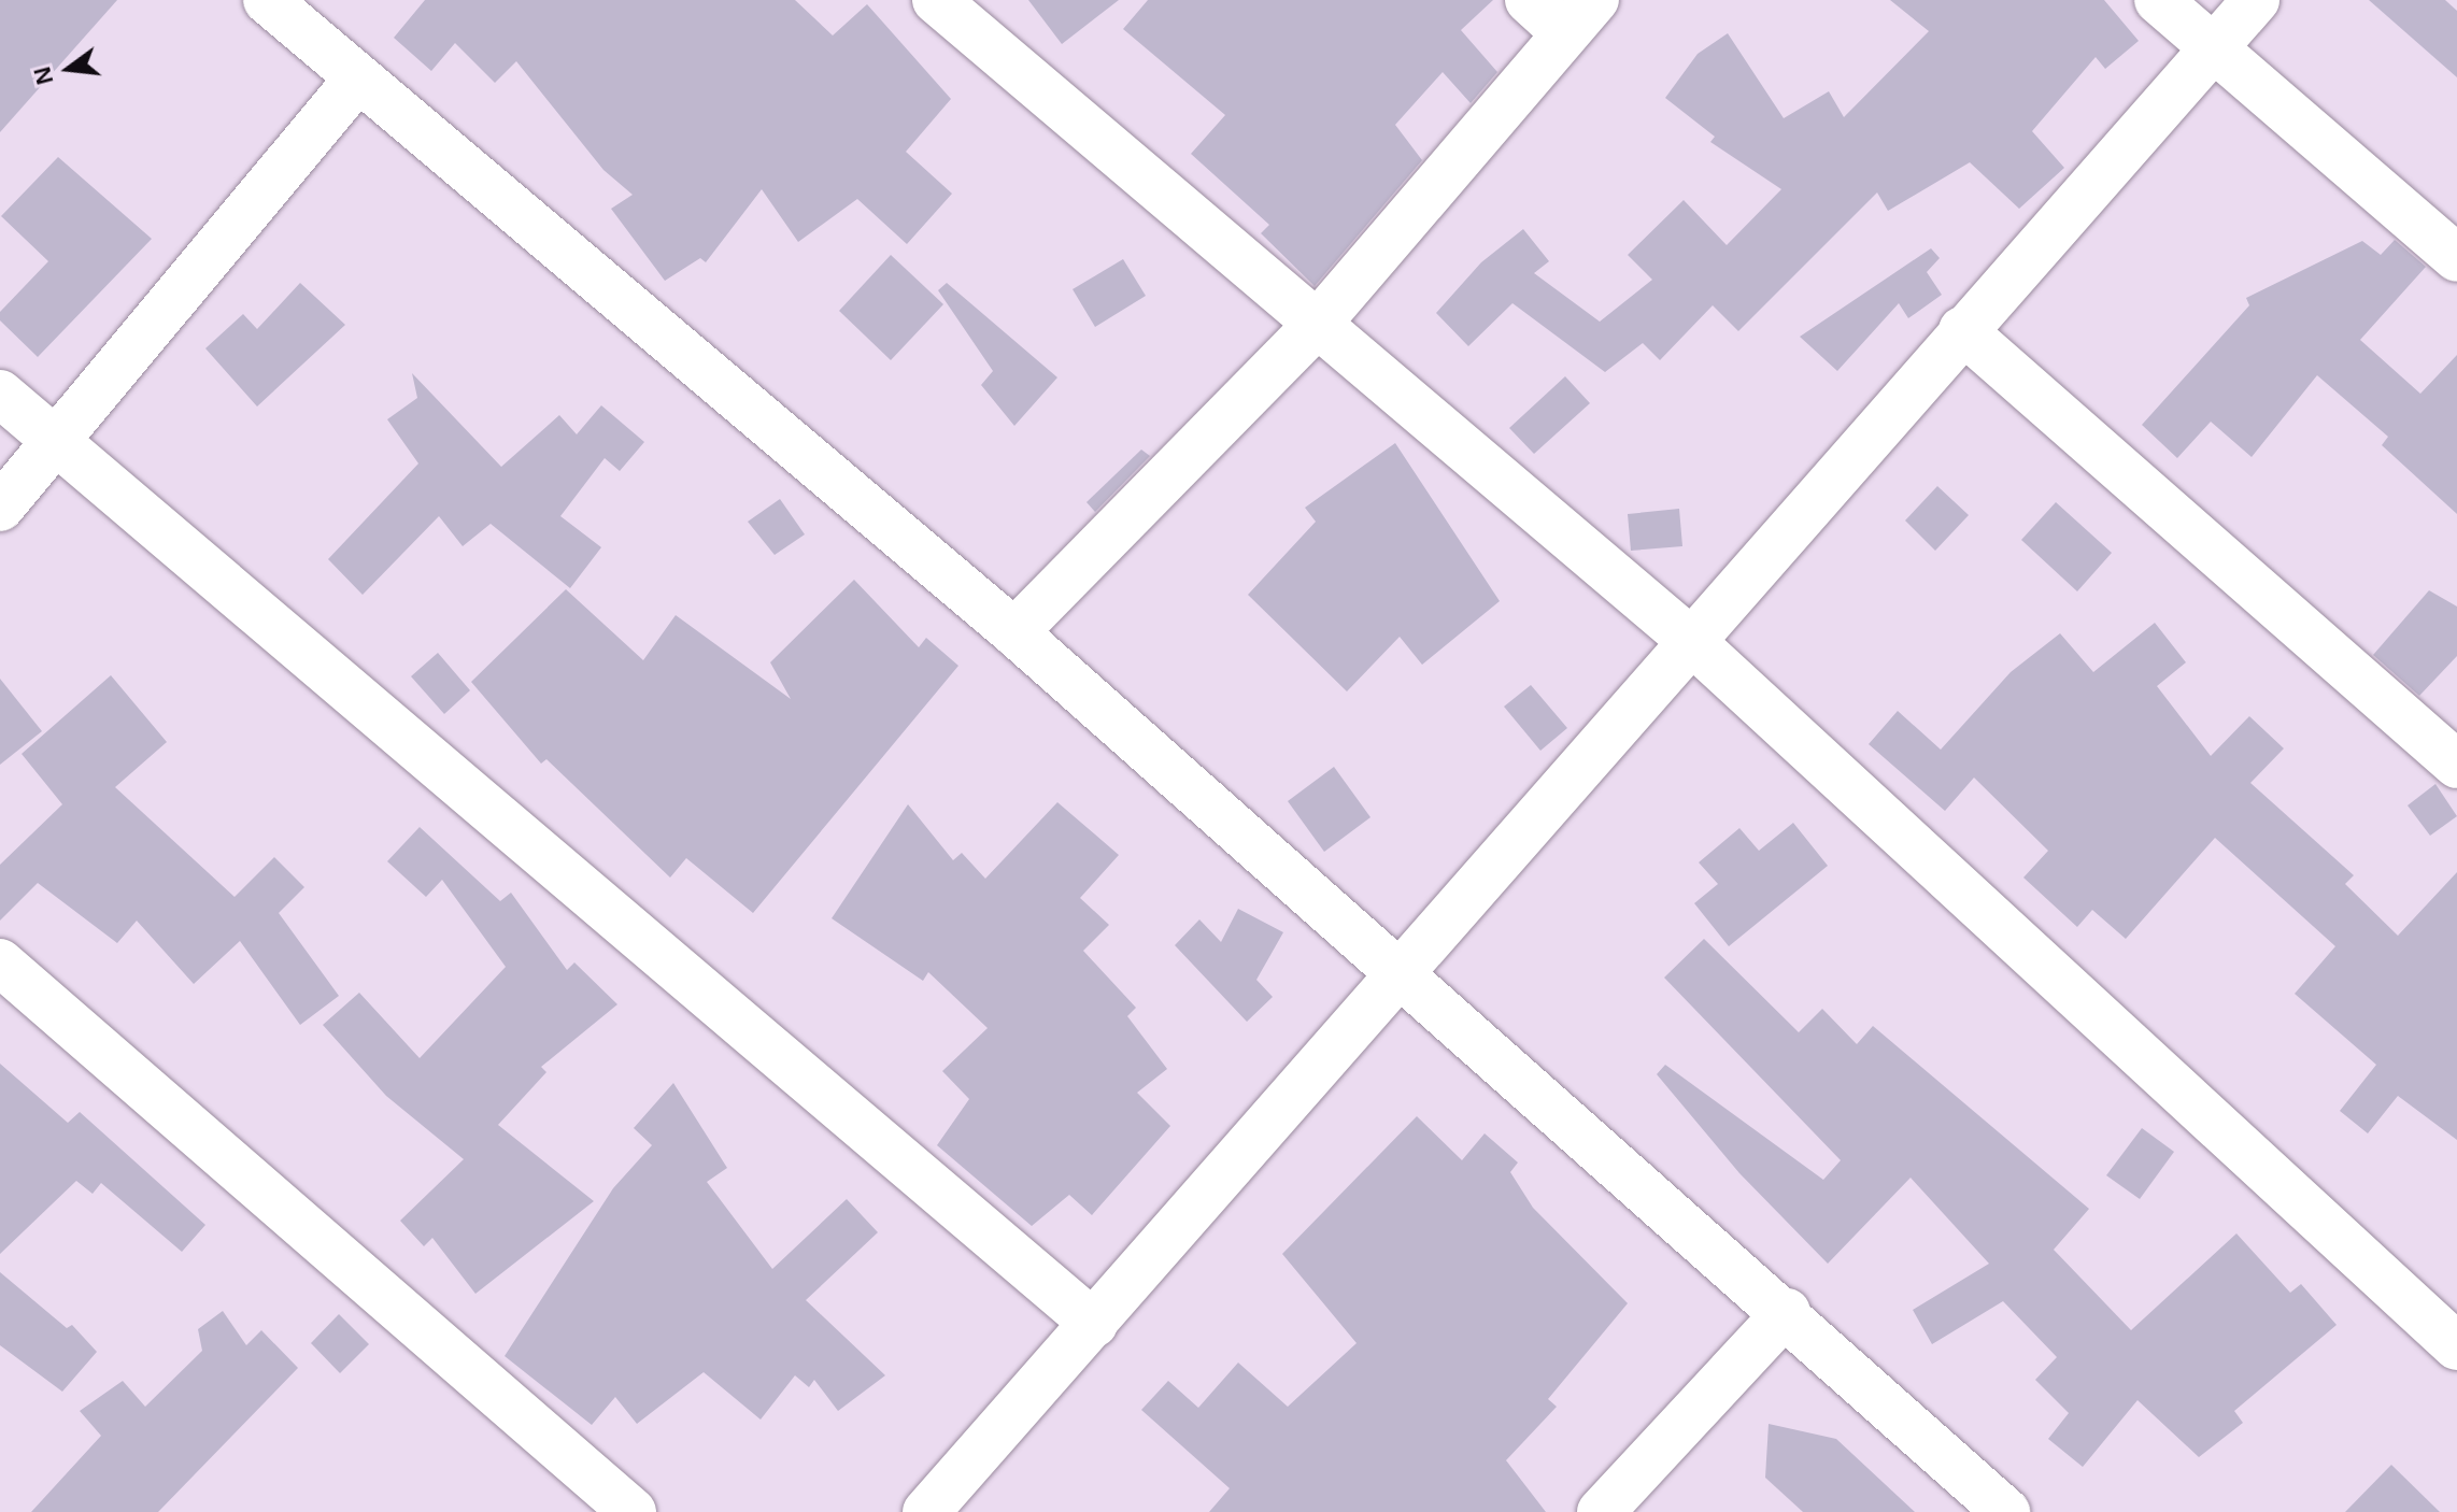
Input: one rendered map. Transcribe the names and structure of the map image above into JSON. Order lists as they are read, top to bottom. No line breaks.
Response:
{"north":"left"}
